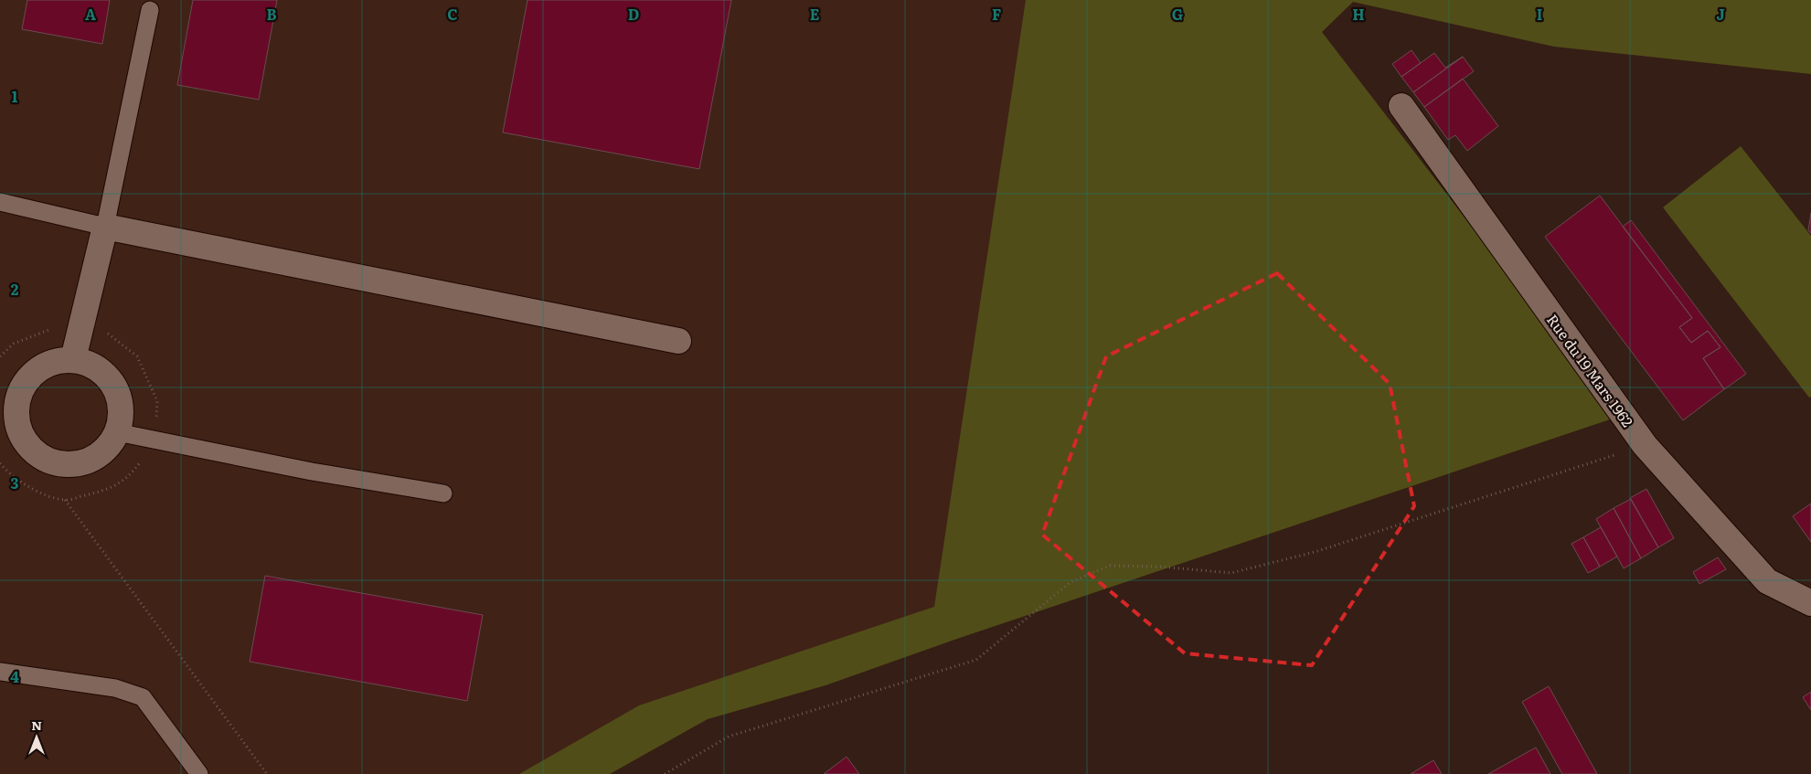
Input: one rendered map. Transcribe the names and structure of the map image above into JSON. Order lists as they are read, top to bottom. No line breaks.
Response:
{"streets":{"street":["Rue du 19 Mars 1962"]},"north":"top","grid":{"columns":["A","B","C","D","E","F","G","H","I","J"],"rows":["1","2","3","4"]}}
